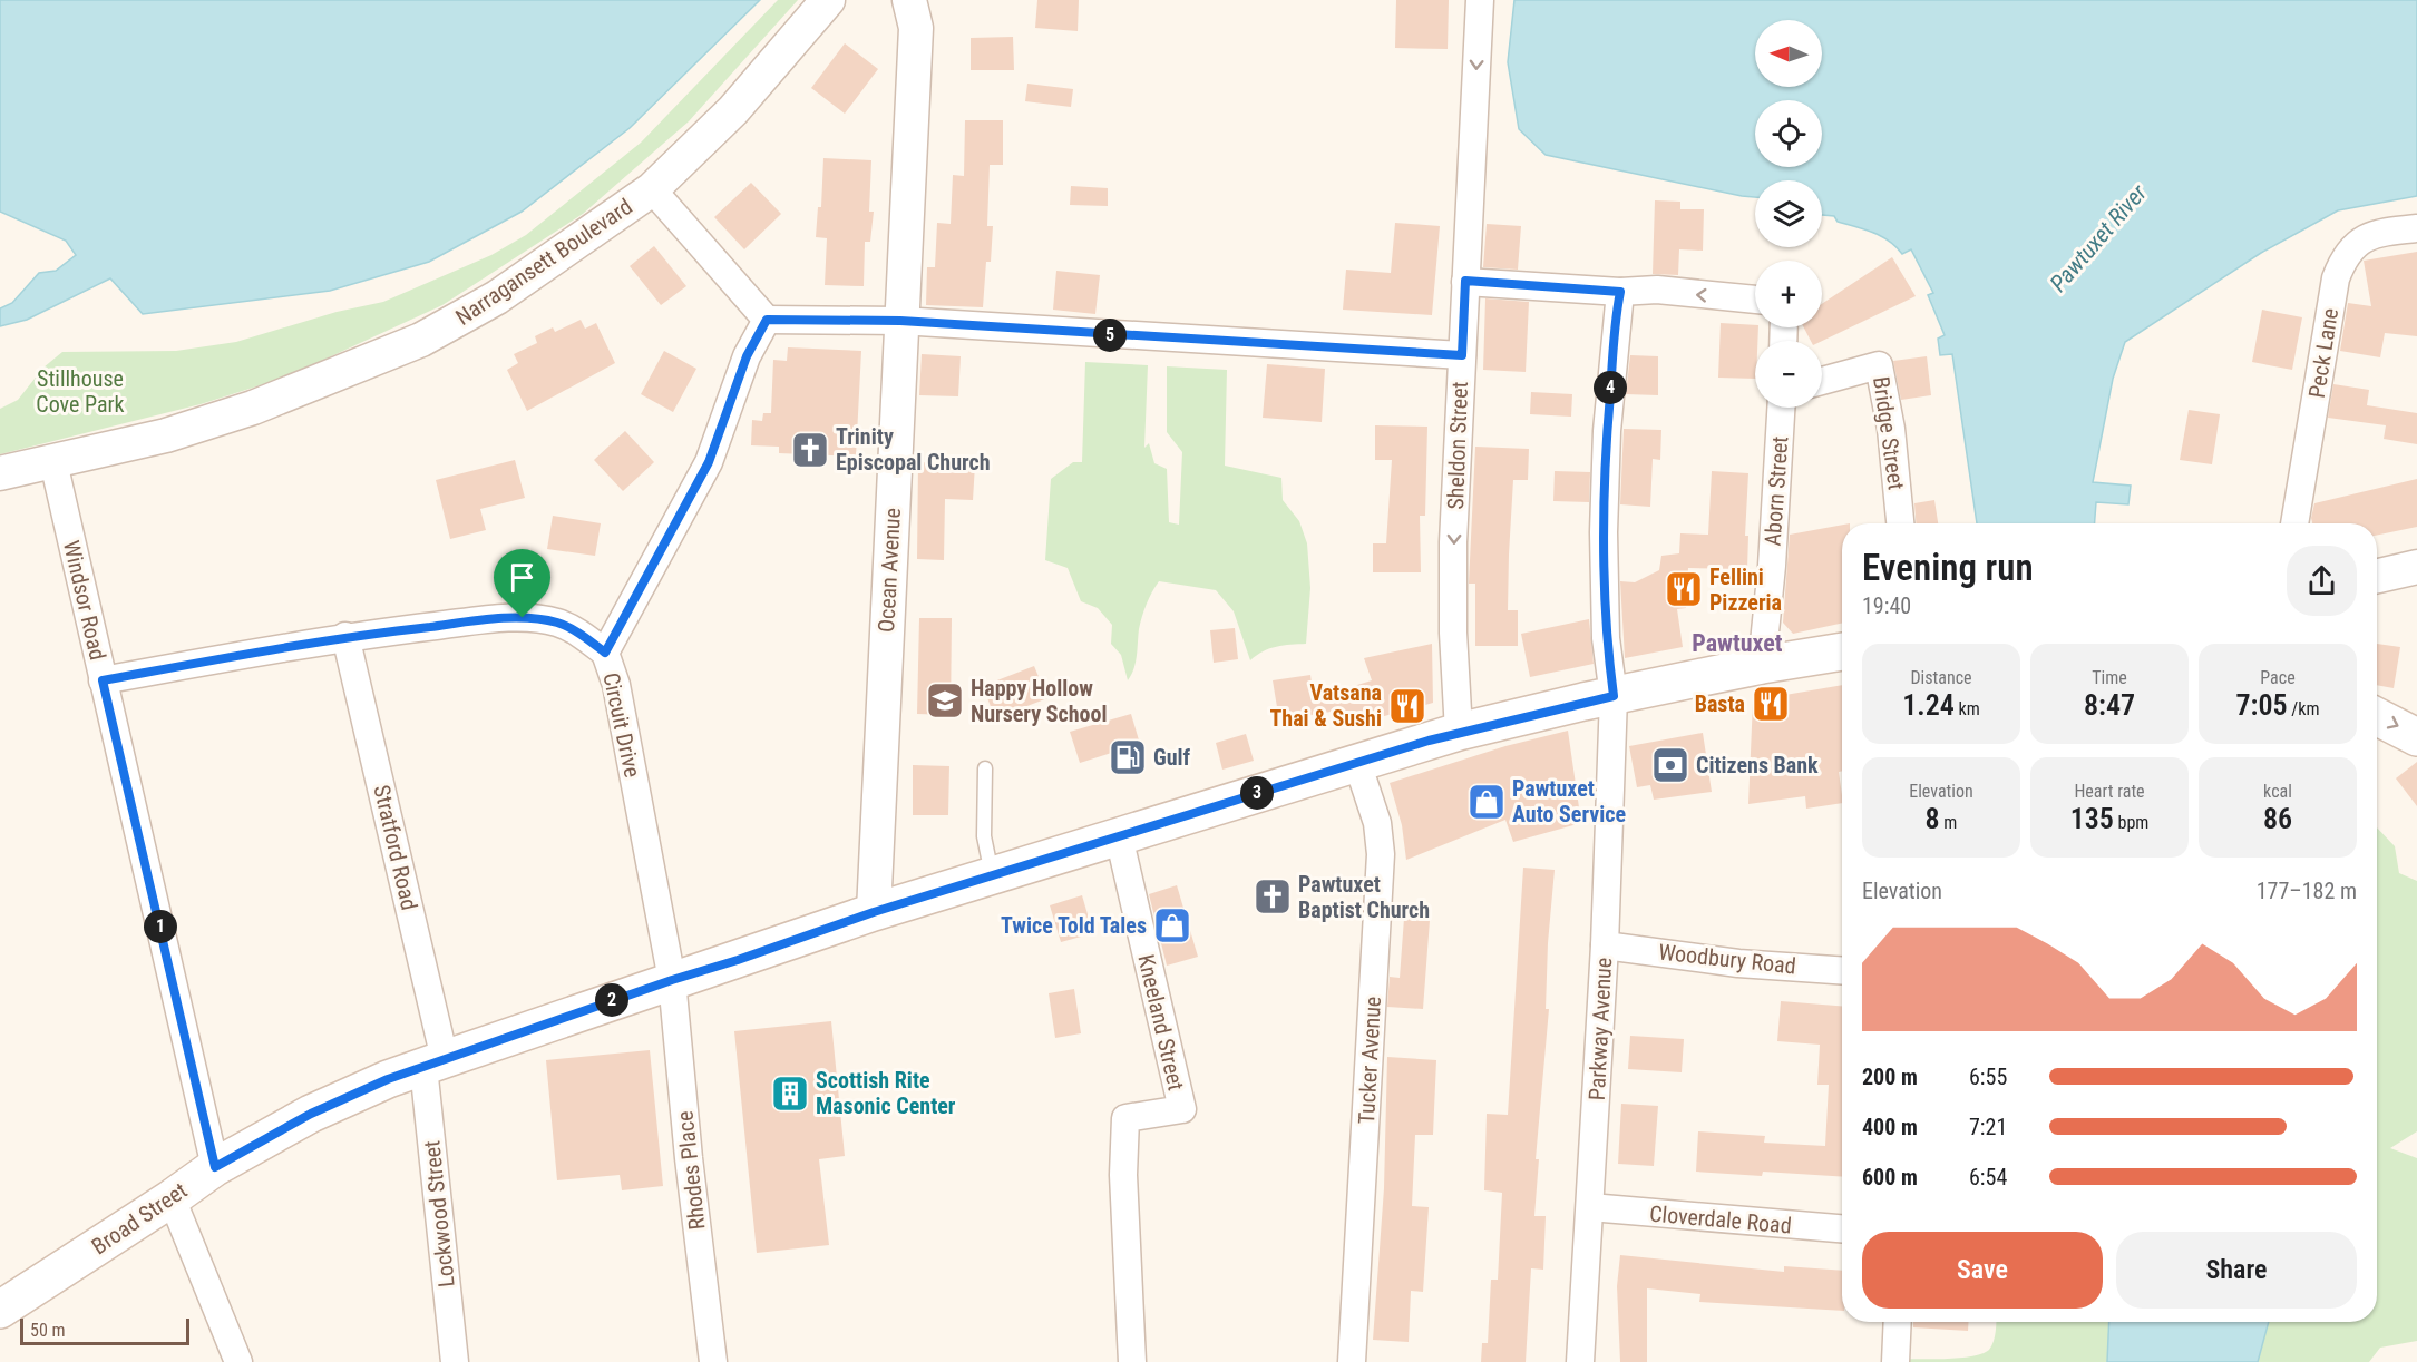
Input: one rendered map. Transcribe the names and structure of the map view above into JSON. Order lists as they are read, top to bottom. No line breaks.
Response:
{"streets":{"main road":["Broad Street"],"street":["Narragansett Boulevard","Peck Lane","Bridge Street","Sheldon Street","Aborn Street","Ocean Avenue","Windsor Road","Circuit Drive","Stratford Road","Woodbury Road","Kneeland Street","Parkway Avenue","Tucker Avenue","Rhodes Place","Lockwood Street","Cloverdale Road"]},"crossings":[["Narragansett Boulevard","Windsor Road"],["Sheldon Street","Broad Street"],["Aborn Street","Broad Street"],["Ocean Avenue","Broad Street"],["Windsor Road","Broad Street"],["Circuit Drive","Rhodes Place"],["Circuit Drive","Broad Street"],["Stratford Road","Lockwood Street"],["Stratford Road","Broad Street"],["Woodbury Road","Parkway Avenue"],["Kneeland Street","Broad Street"],["Parkway Avenue","Broad Street"],["Parkway Avenue","Cloverdale Road"],["Tucker Avenue","Broad Street"],["Rhodes Place","Broad Street"],["Lockwood Street","Broad Street"]],"one_way":["Sheldon Street"],"districts":["Pawtuxet"],"water":["Pawtuxet River"],"parks":["Stillhouse Cove Park"],"places":{"church":["Trinity Episcopal Church","Pawtuxet Baptist Church"],"restaurant":["Fellini Pizzeria","Basta","Vatsana Thai & Sushi"],"school or university":["Happy Hollow Nursery School"],"fuel station":["Gulf"],"bank":["Citizens Bank"],"shop":["Pawtuxet Auto Service","Twice Told Tales"],"building":["Scottish Rite Masonic Center"]},"scale_bar":"50 m","north":"left","page":{"map_buttons":["+","−"],"pins":["5","4","3","1","2"],"heading":["Evening run","19:40"],"stats":[["Distance","1.24 km"],["Time","8:47"],["Pace","7:05 /km"],["Elevation","8 m"],["Heart rate","135 bpm"],["kcal","86"]],"chart":["Elevation","177–182 m"],"list":[{"name":"200 m","note":"6:55"},{"name":"400 m","note":"7:21"},{"name":"600 m","note":"6:54"}],"buttons":["Save","Share"],"scale":"50 m"}}
